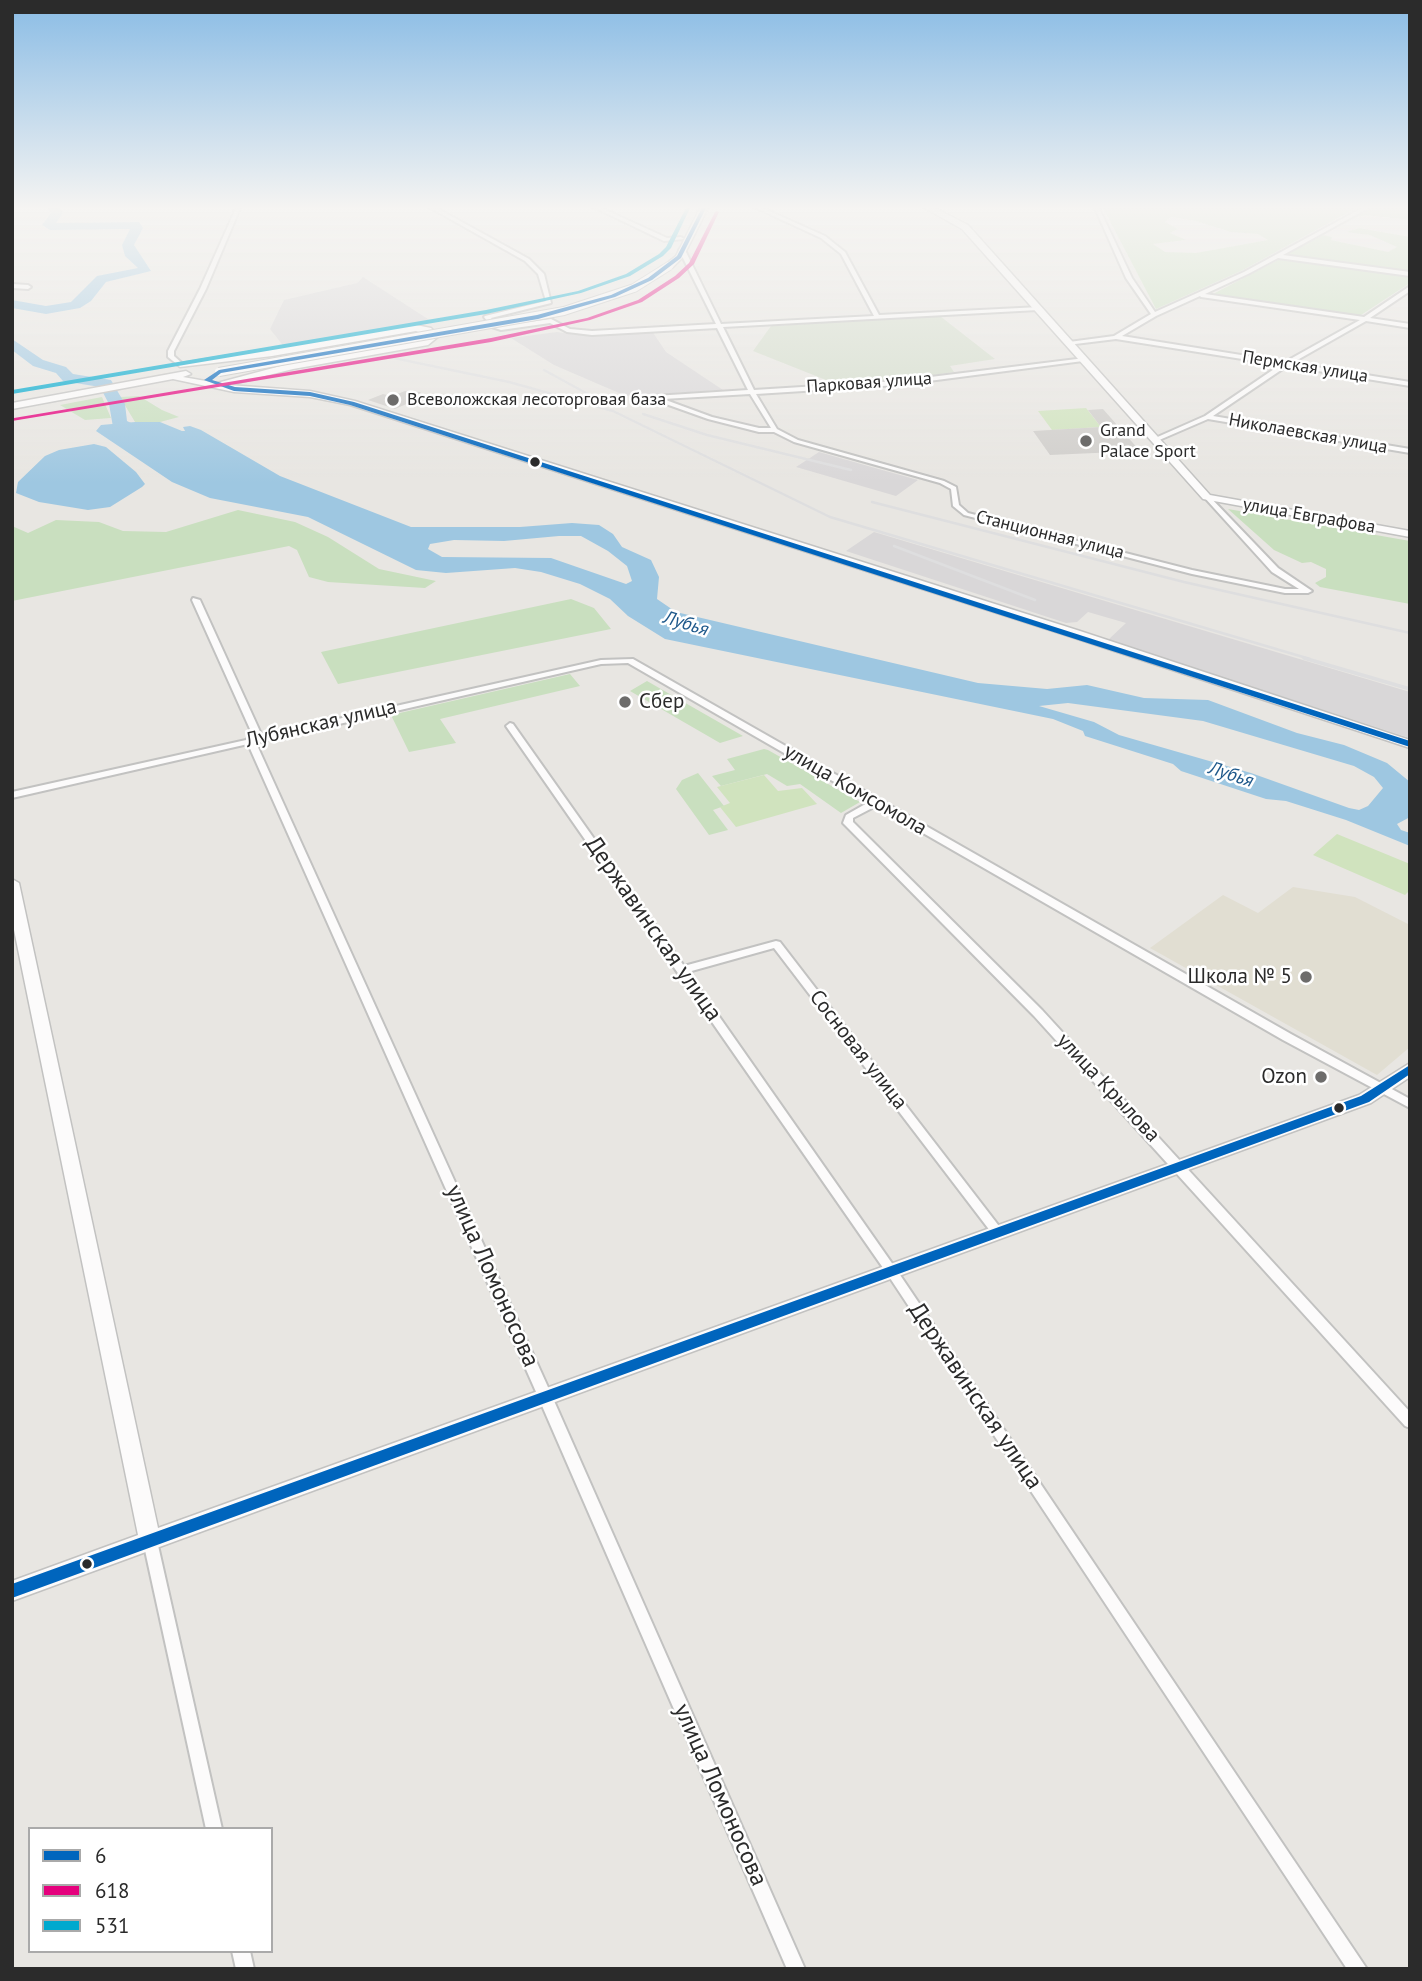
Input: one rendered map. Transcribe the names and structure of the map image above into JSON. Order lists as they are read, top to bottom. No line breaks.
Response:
{"streets":{"street":["Пермская улица","Парковая улица","Николаевская улица","улица Евграфова","Станционная улица","Лубянская улица","улица Комсомола","Державинская улица","Сосновая улица","улица Крылова","улица Ломоносова"]},"crossings":[["Парковая улица","Станционная улица"],["улица Евграфова","Станционная улица"],["Лубянская улица","улица Комсомола"],["Лубянская улица","улица Ломоносова"],["улица Комсомола","улица Крылова"],["Державинская улица","Сосновая улица"]],"water":["Лубья"],"places":["Всеволожская лесоторговая база","Grand Palace Sport","Сбер","Школа № 5","Ozon"],"lines":["transit line 6","transit line 618","transit line 531"],"legend":["6","618","531"]}
